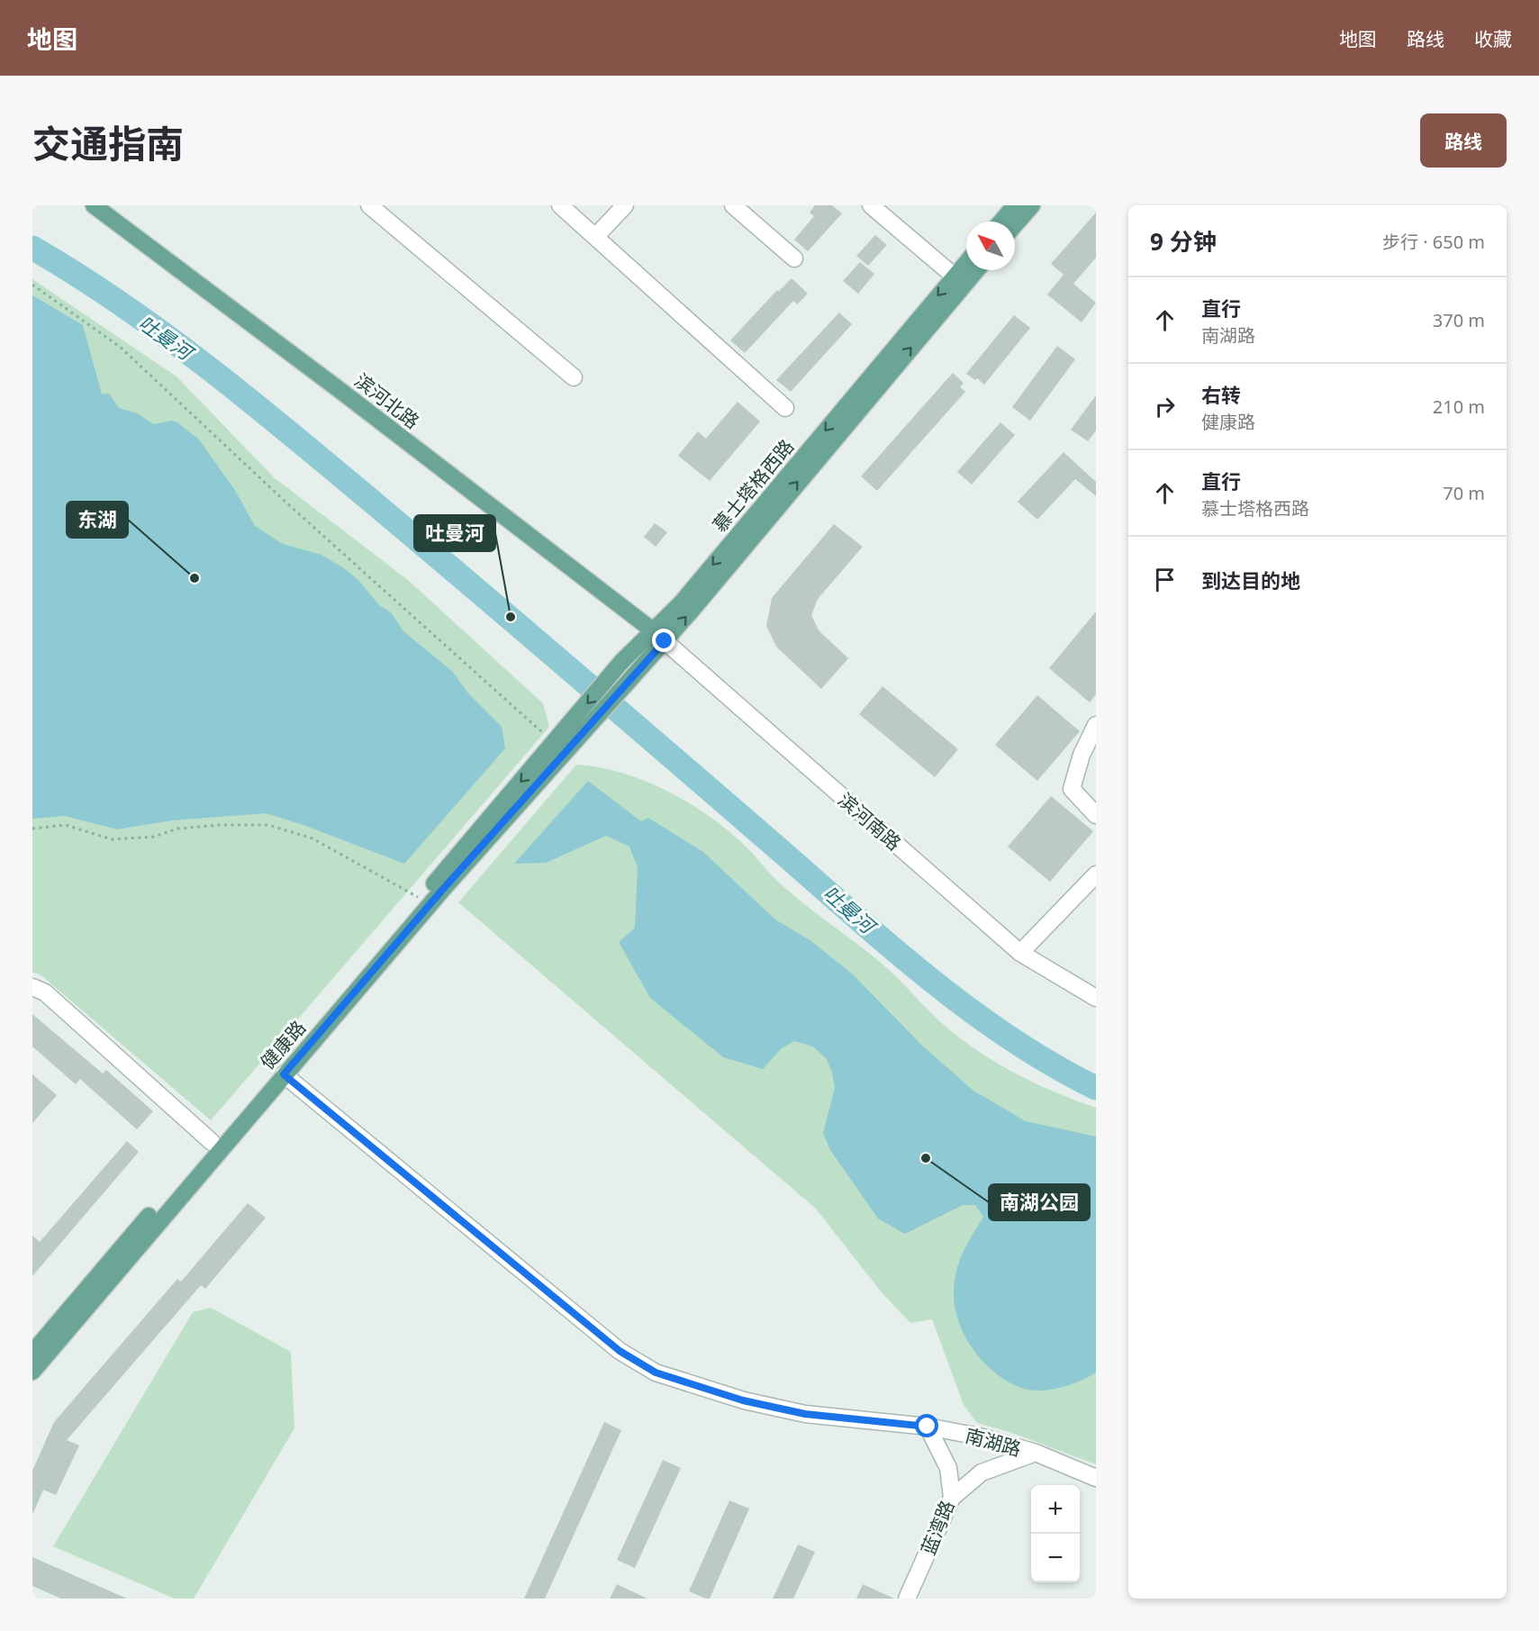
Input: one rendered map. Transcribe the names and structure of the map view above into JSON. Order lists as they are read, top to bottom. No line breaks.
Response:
{"streets":{"main road":["滨河北路","慕士塔格西路","健康路"],"street":["滨河南路","南湖路","蓝湾路"]},"crossings":[["滨河北路","慕士塔格西路"],["滨河北路","滨河南路"],["慕士塔格西路","滨河南路"],["慕士塔格西路","健康路"],["健康路","南湖路"],["南湖路","蓝湾路"]],"water":["吐曼河"],"places":["东湖","吐曼河","南湖公园"],"north":"top left","page":{"header":"地图","nav":["地图","路线","收藏"],"title":"交通指南","buttons":"路线","heading":["9 分钟","步行 · 650 m"],"list":[["直行","南湖路","370 m"],["右转","健康路","210 m"],["直行","慕士塔格西路","70 m"],"到达目的地"],"map_buttons":["+","−"]}}
